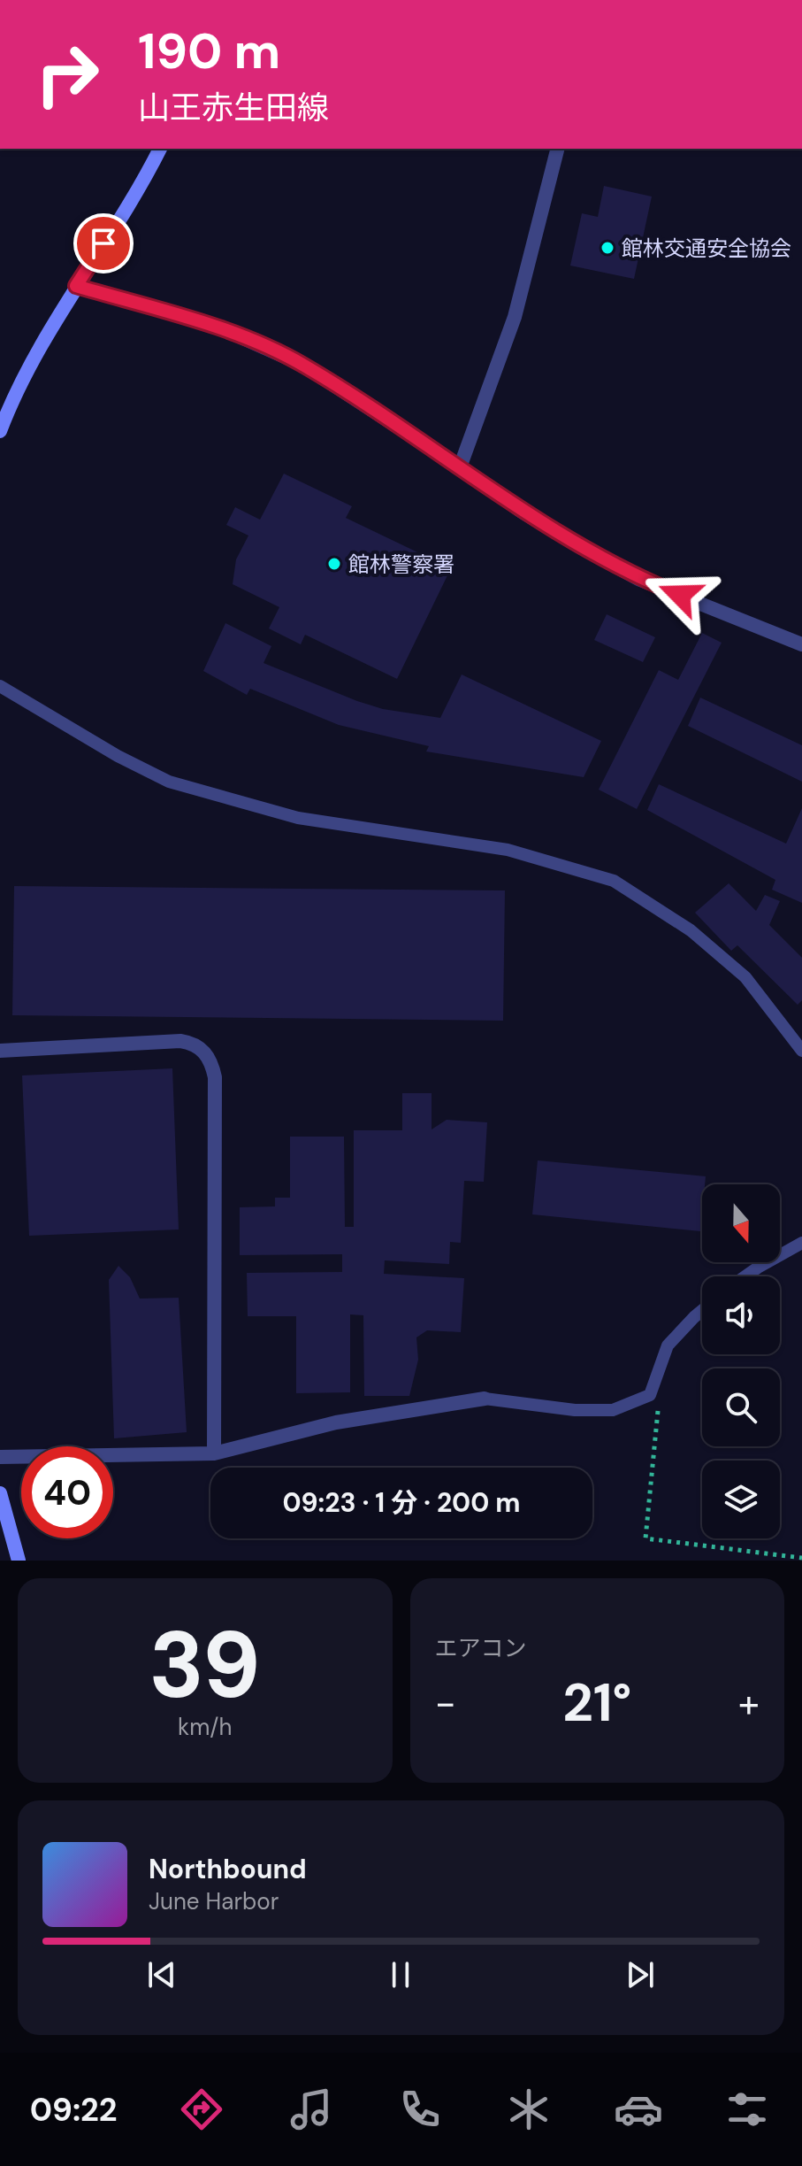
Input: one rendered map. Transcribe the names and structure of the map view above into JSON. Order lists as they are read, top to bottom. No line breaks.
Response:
{"places":["館林交通安全協会","館林警察署"],"north":"bottom","page":{"turn":["190 m","山王赤生田線"],"limit":"40","trip":"09:23 · 1 分 · 200 m","tile":[["39","km/h"],"エアコン"],"heat":["−","21°","+"],"song":["Northbound","June Harbor"],"tabs":"09:22"}}
